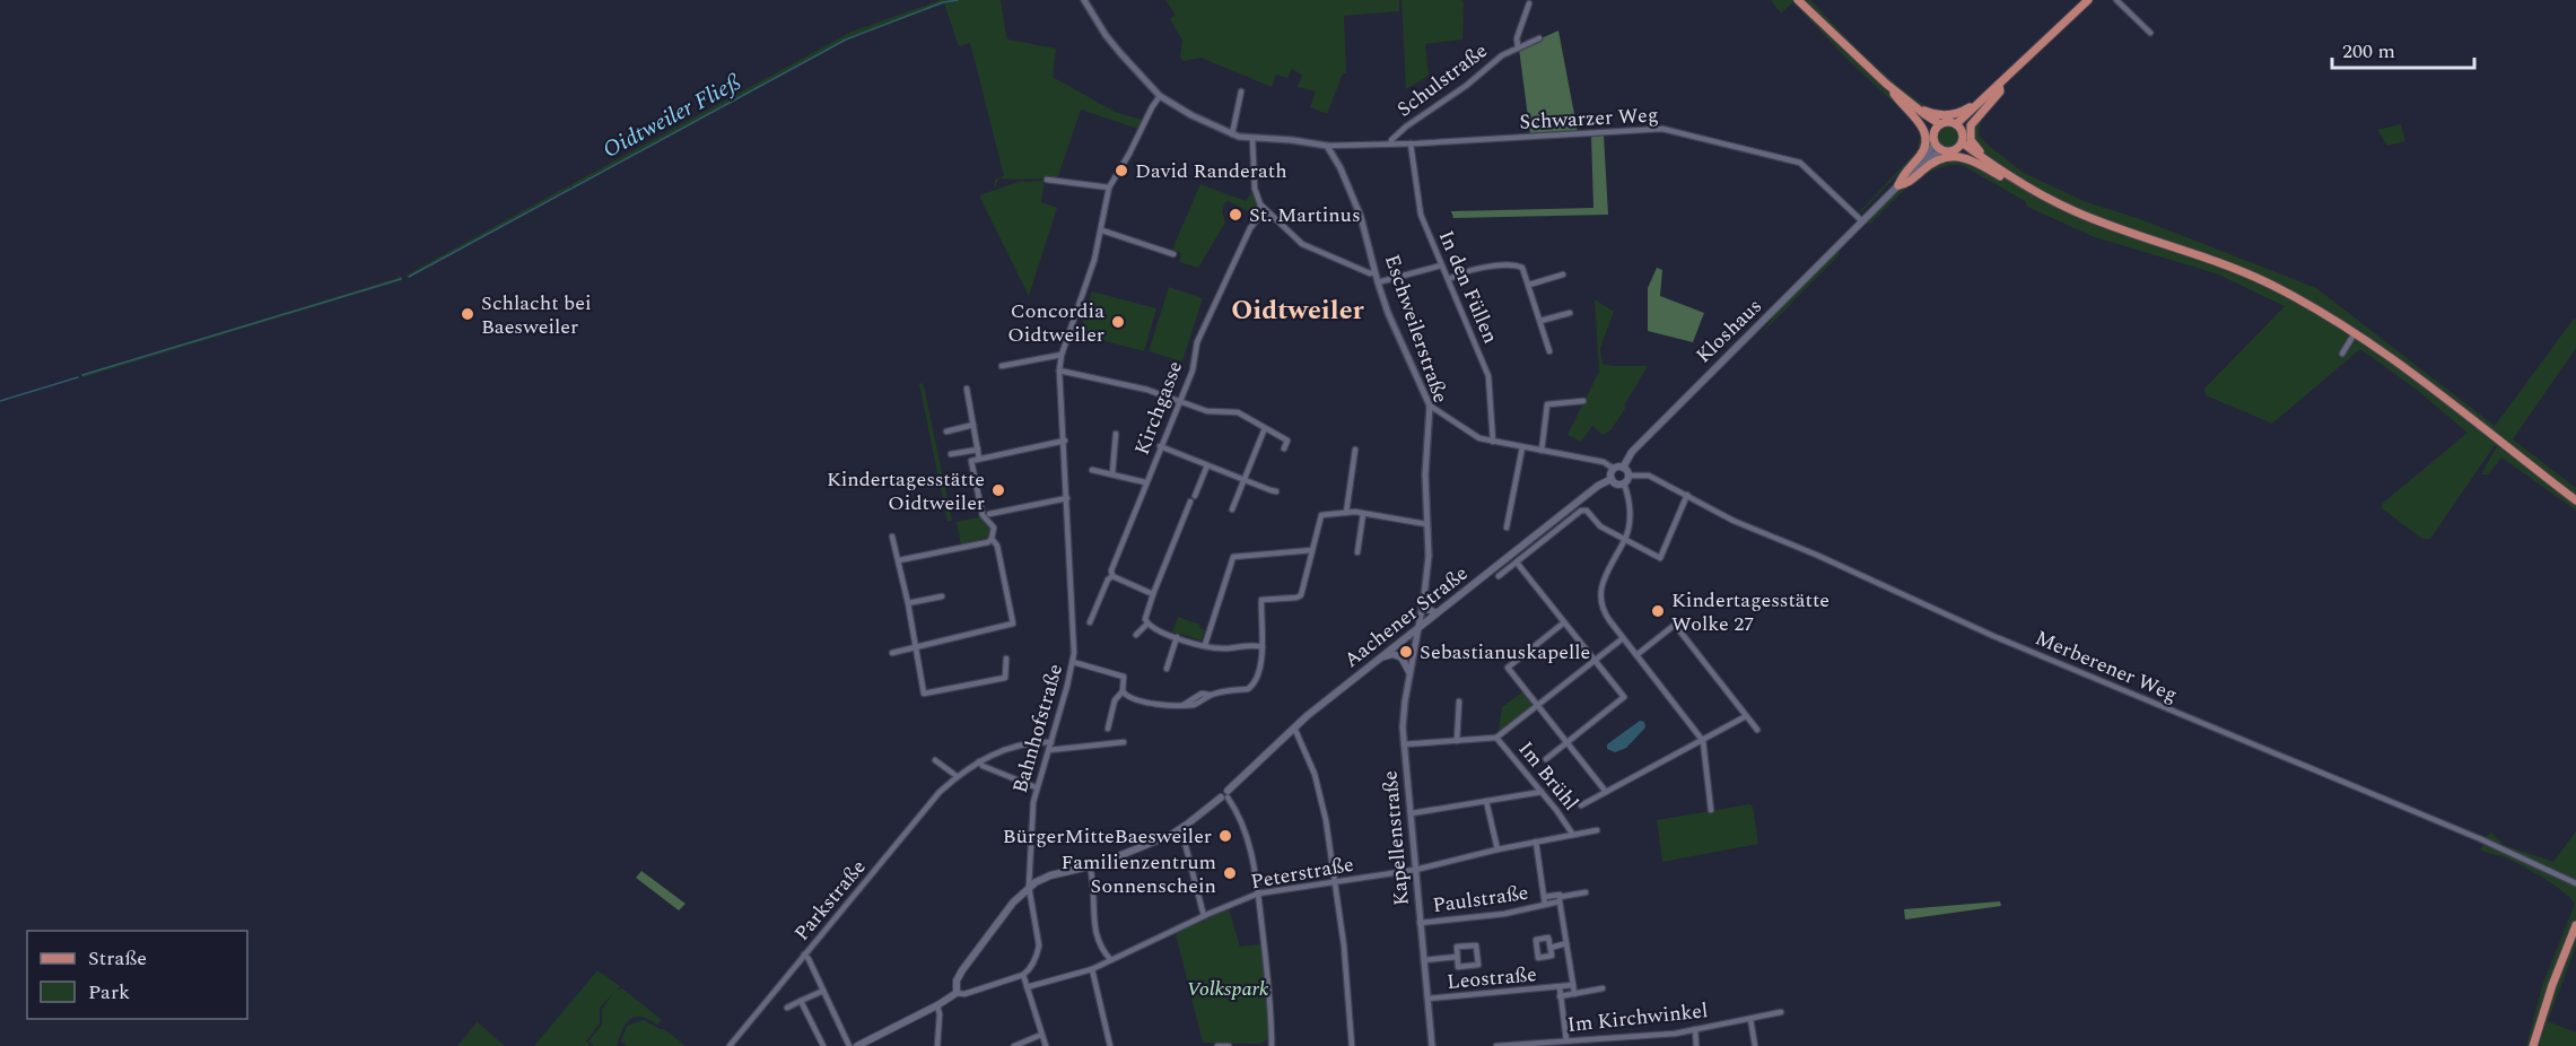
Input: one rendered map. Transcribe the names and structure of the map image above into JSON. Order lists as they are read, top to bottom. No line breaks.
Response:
{"streets":{"main road":["Kloshaus","Aachener Straße"],"street":["Schulstraße","Schwarzer Weg","In den Füllen","Eschweilerstraße","Kirchgasse","Merberener Weg","Bahnhofstraße","Im Brühl","Kapellenstraße","Peterstraße","Paulstraße","Parkstraße","Leostraße","Im Kirchwinkel"]},"crossings":[["Schulstraße","Schwarzer Weg"],["Schulstraße","In den Füllen"],["Schulstraße","Eschweilerstraße"],["Schwarzer Weg","In den Füllen"],["Schwarzer Weg","Kloshaus"],["Eschweilerstraße","Aachener Straße"],["Eschweilerstraße","Kapellenstraße"],["Aachener Straße","Bahnhofstraße"],["Aachener Straße","Kapellenstraße"],["Bahnhofstraße","Parkstraße"],["Im Brühl","Kapellenstraße"],["Im Brühl","Peterstraße"],["Kapellenstraße","Peterstraße"],["Kapellenstraße","Paulstraße"],["Kapellenstraße","Leostraße"],["Peterstraße","Paulstraße"],["Leostraße","Im Kirchwinkel"]],"districts":["Oidtweiler"],"water":["Oidtweiler Fließ"],"parks":["Volkspark"],"places":["David Randerath","St. Martinus","Schlacht bei Baesweiler","Concordia Oidtweiler","Kindertagesstätte Oidtweiler","Kindertagesstätte Wolke 27","Sebastianuskapelle","BürgerMitteBaesweiler","Familienzentrum Sonnenschein"],"legend":["Straße","Park"],"scale_bar":"200 m"}
